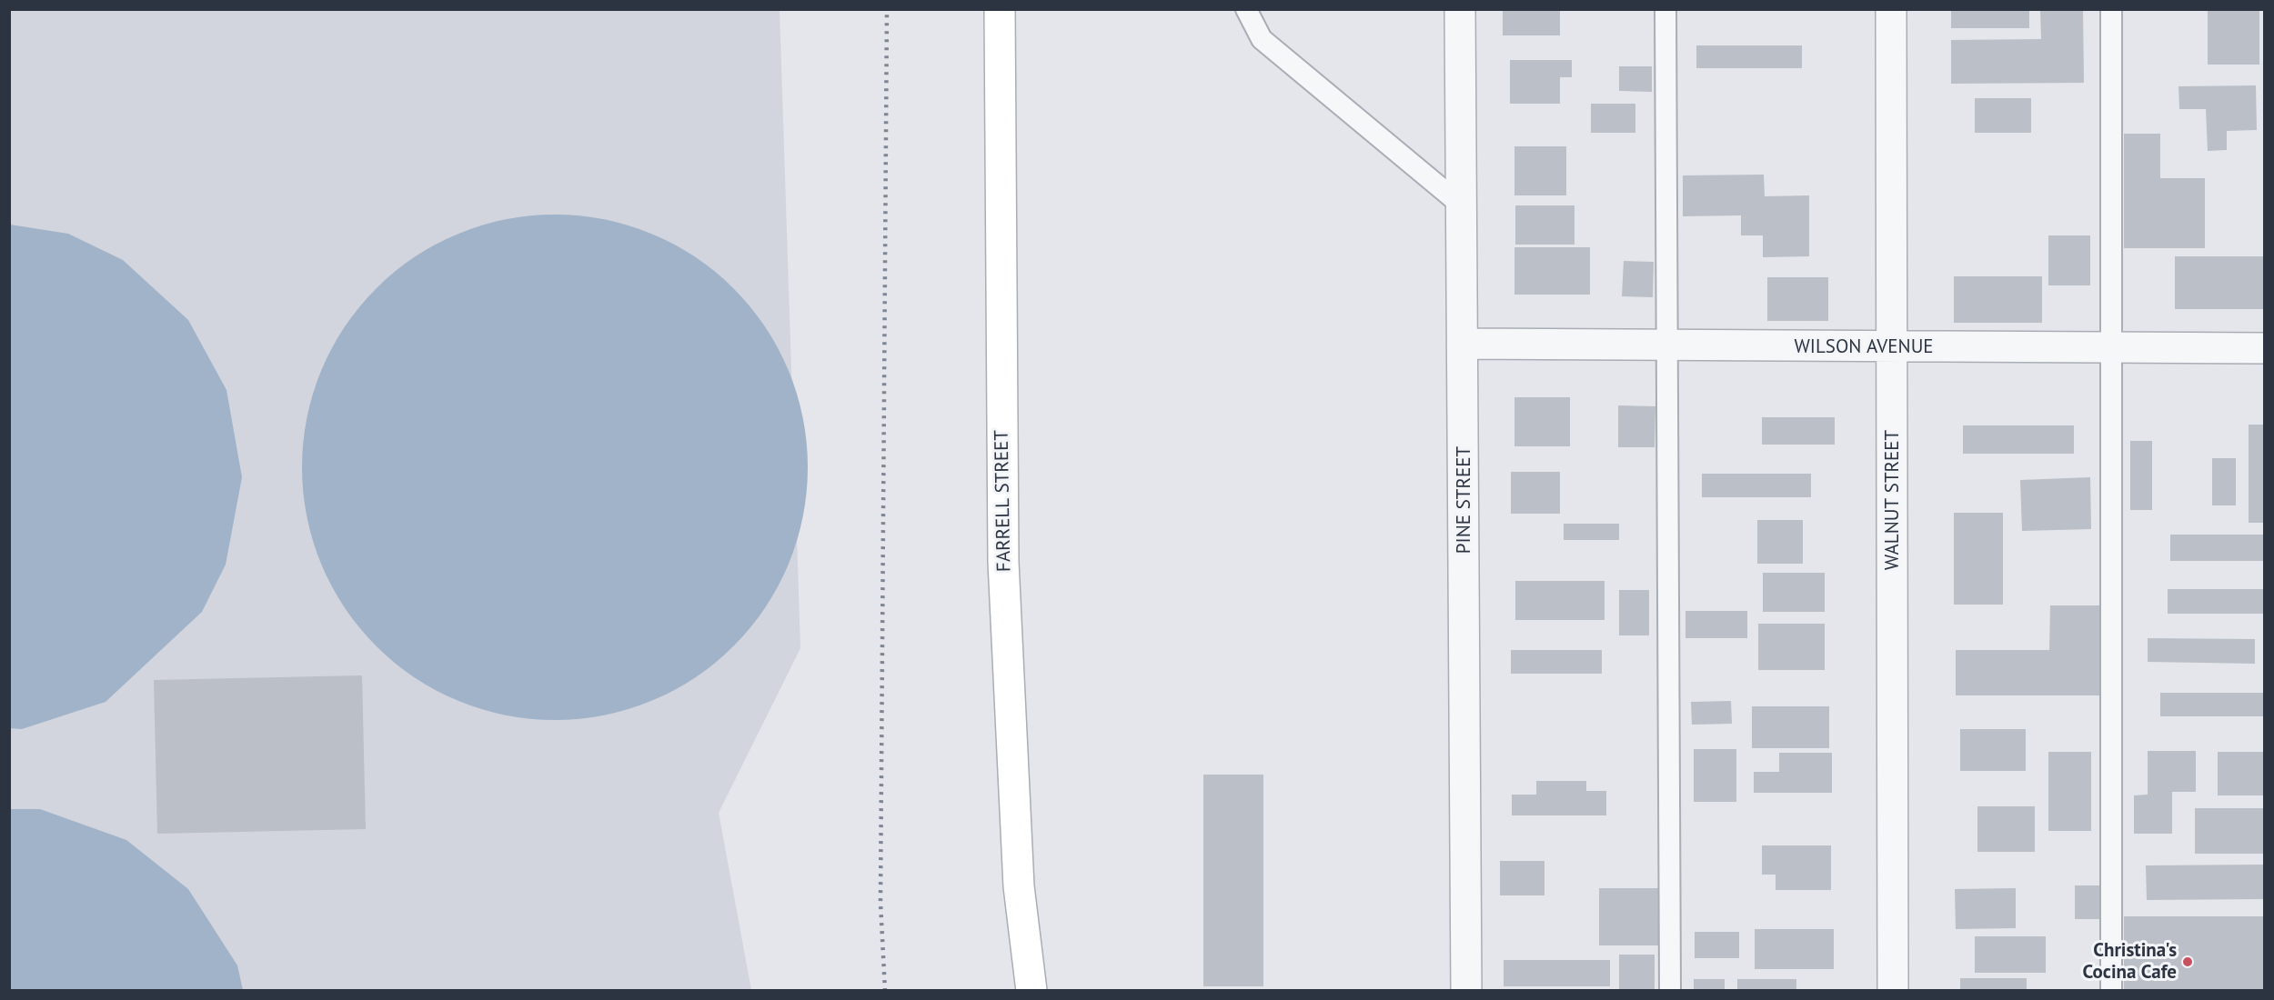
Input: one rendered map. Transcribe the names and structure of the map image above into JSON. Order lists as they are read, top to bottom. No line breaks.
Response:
{"streets":{"main road":["FARRELL STREET"],"street":["WILSON AVENUE","PINE STREET","WALNUT STREET"]},"crossings":[["WILSON AVENUE","PINE STREET"],["WILSON AVENUE","WALNUT STREET"]],"places":["Christina's Cocina Cafe"]}
